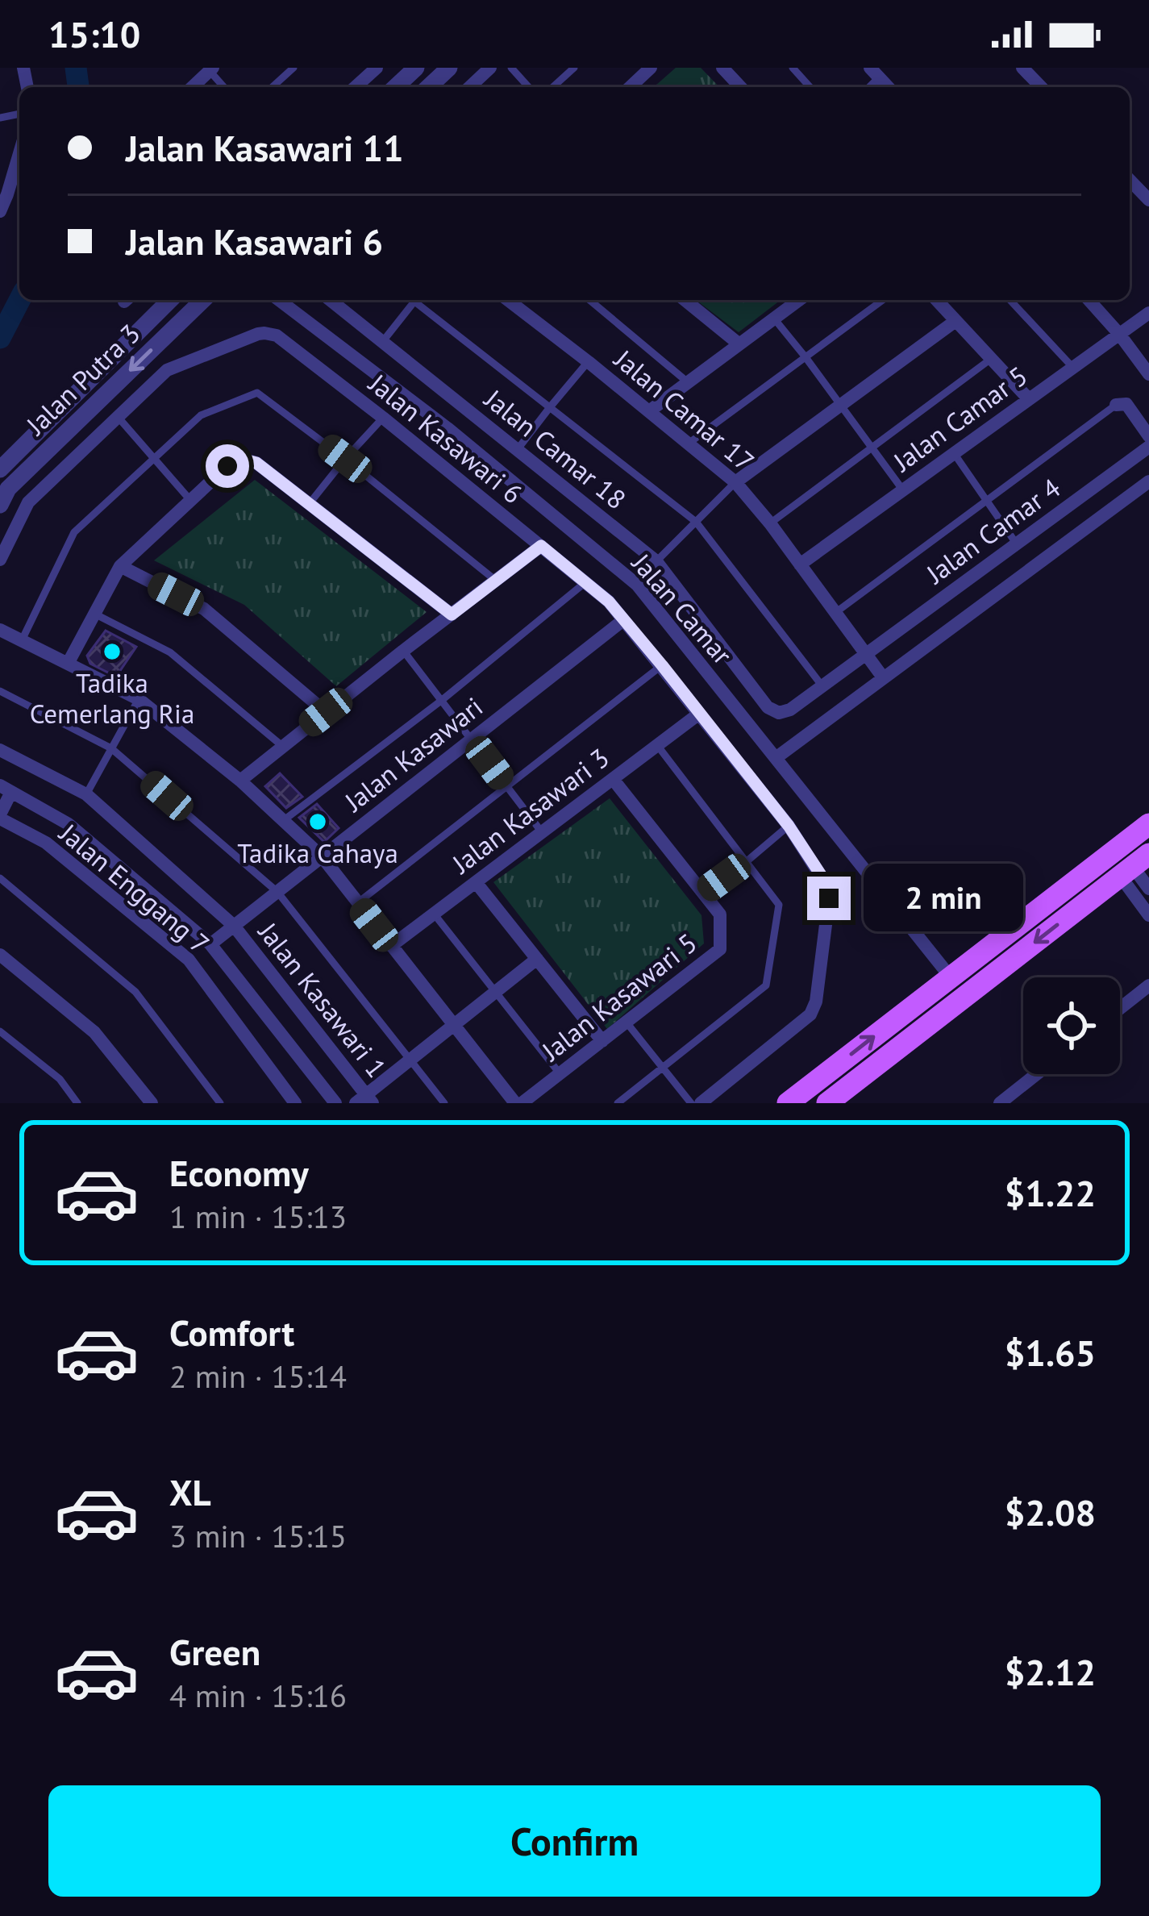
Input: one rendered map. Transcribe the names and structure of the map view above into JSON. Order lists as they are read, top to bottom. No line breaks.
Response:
{"streets":{"street":["Jalan Putra 3","Jalan Camar 17","Jalan Camar 5","Jalan Kasawari 6","Jalan Camar 18","Jalan Camar 4","Jalan Camar","Jalan Kasawari","Jalan Kasawari 3","Jalan Enggang 7","Jalan Kasawari 5","Jalan Kasawari 1"]},"crossings":[["Jalan Camar 17","Jalan Camar 5"],["Jalan Camar 17","Jalan Camar 18"],["Jalan Camar 17","Jalan Camar 4"],["Jalan Kasawari 6","Jalan Kasawari"],["Jalan Kasawari 6","Jalan Kasawari 3"],["Jalan Camar 18","Jalan Camar 4"],["Jalan Kasawari","Jalan Kasawari 1"],["Jalan Kasawari 3","Jalan Kasawari 5"]],"places":["Tadika Cemerlang Ria","Tadika Cahaya"],"page":{"status":"15:10","banner":["Jalan Kasawari 11","Jalan Kasawari 6"],"bubble":"2 min","list":[{"name":"Economy","note":"1 min · 15:13","value":"$1.22"},{"name":"Comfort","note":"2 min · 15:14","value":"$1.65"},{"name":"XL","note":"3 min · 15:15","value":"$2.08"},{"name":"Green","note":"4 min · 15:16","value":"$2.12"}],"buttons":"Confirm"}}
